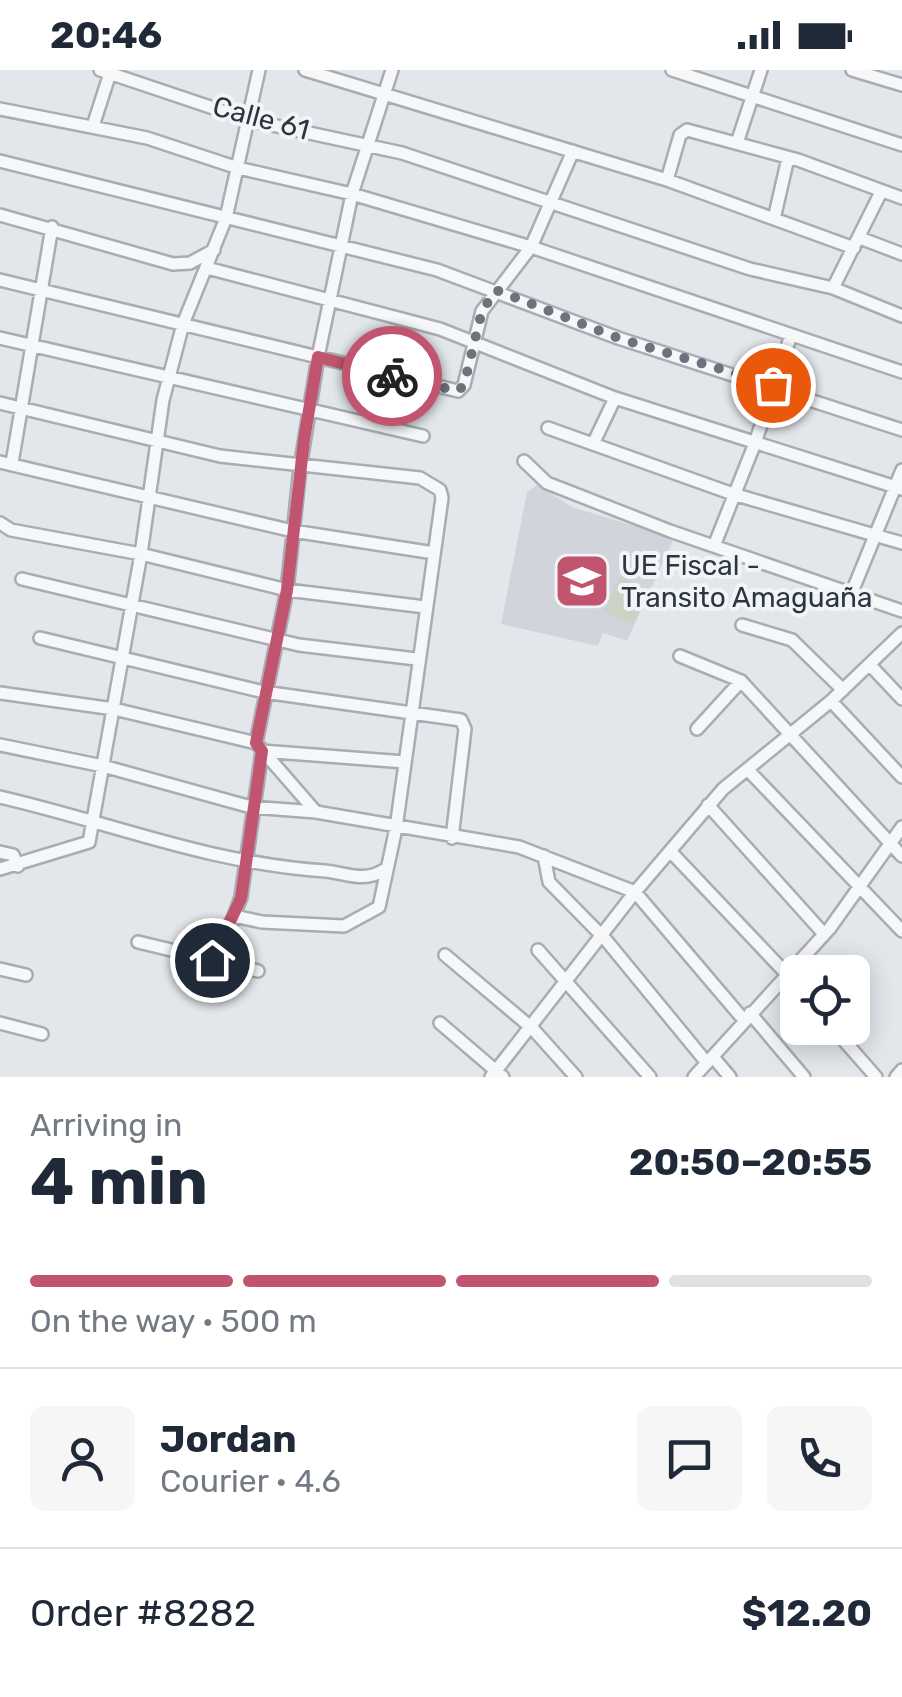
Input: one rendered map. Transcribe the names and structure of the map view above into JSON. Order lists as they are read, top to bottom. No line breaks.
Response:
{"streets":{"street":["Calle 61"]},"places":{"school or university":["UE Fiscal - Transito Amaguaña"]},"page":{"status":"20:46","heading":["4 min","Arriving in","20:50–20:55"],"panel":["Jordan","Courier · 4.6","Order #8282","$12.20"],"bar":"On the way · 500 m"}}
